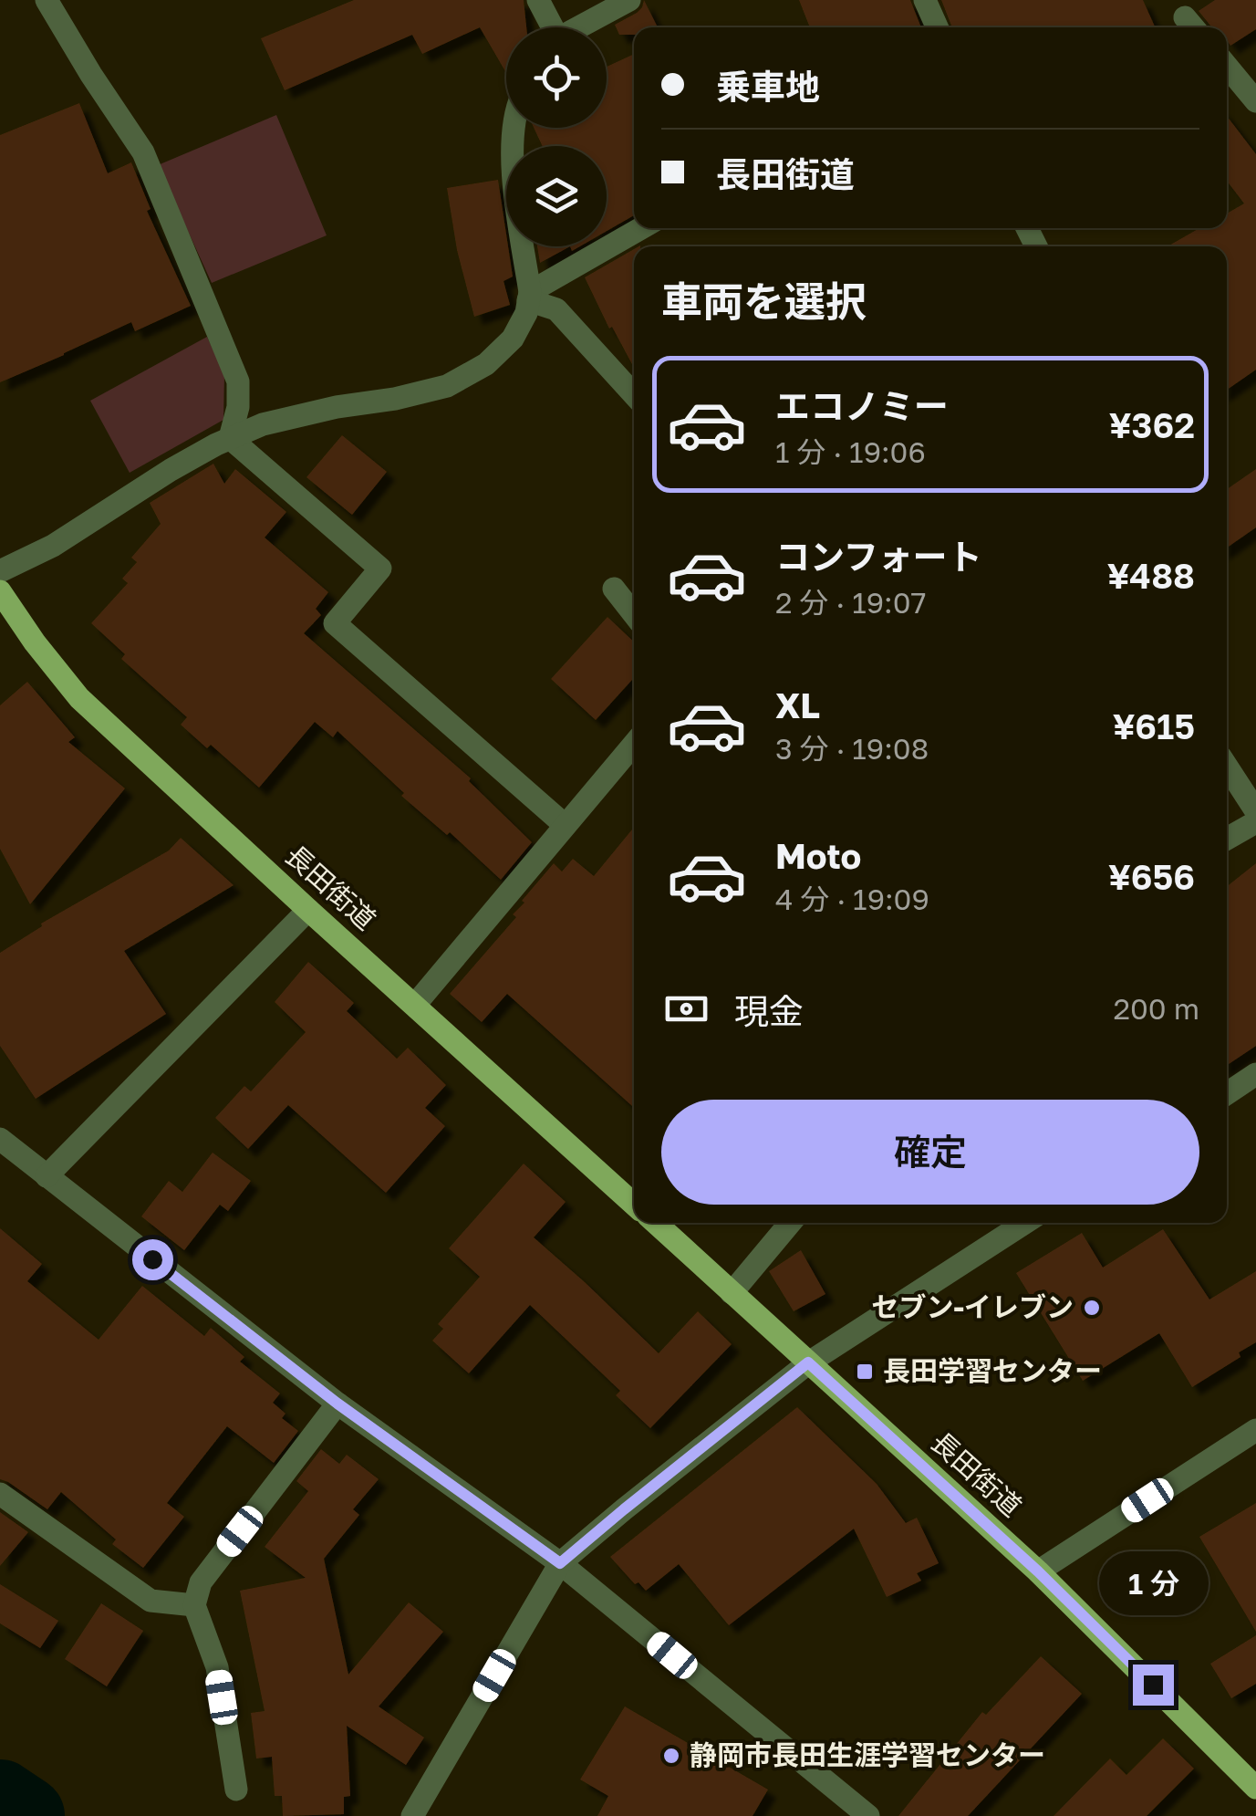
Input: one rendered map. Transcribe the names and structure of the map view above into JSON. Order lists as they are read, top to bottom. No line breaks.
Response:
{"streets":{"main road":["長田街道"]},"places":{"other":["セブン-イレブン","静岡市長田生涯学習センター"],"transit":["長田学習センター"]},"page":{"banner":["乗車地","長田街道"],"heading":"車両を選択","list":[{"name":"エコノミー","note":"1 分 · 19:06","value":"¥362"},{"name":"コンフォート","note":"2 分 · 19:07","value":"¥488"},{"name":"XL","note":"3 分 · 19:08","value":"¥615"},{"name":"Moto","note":"4 分 · 19:09","value":"¥656"}],"pay":["現金","200 m"],"buttons":"確定","bubble":"1 分"}}
